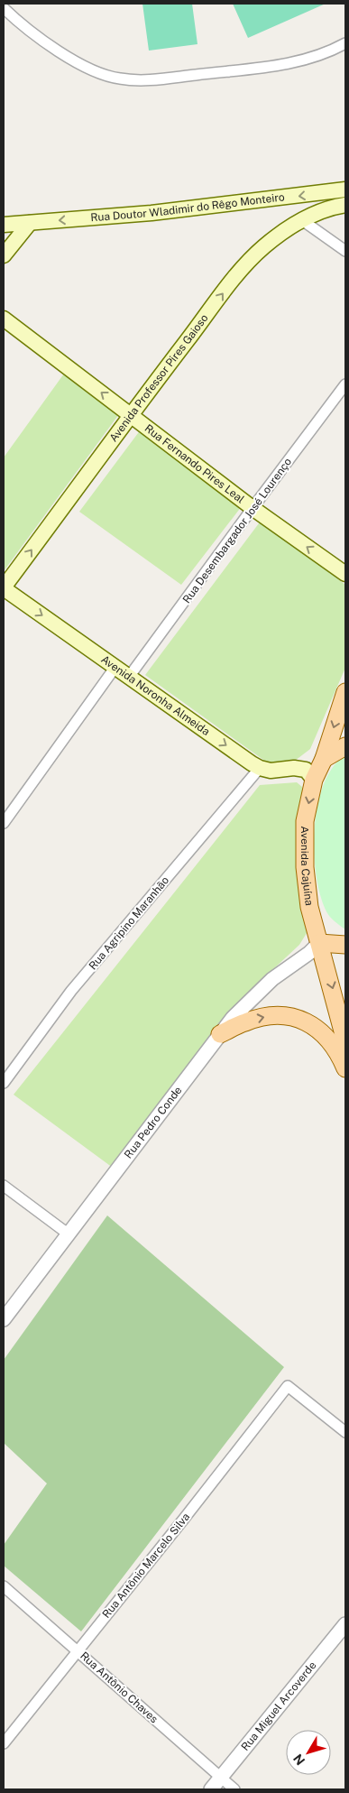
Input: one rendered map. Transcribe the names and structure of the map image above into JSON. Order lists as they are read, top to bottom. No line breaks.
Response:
{"streets":{"main road":["Rua Doutor Wladimir do Rêgo Monteiro","Avenida Professor Pires Gaioso","Rua Fernando Pires Leal","Avenida Noronha Almeida","Avenida Cajuína"],"street":["Rua Desembargador José Lourenço","Rua Agripino Maranhão","Rua Pedro Conde","Rua Antônio Marcelo Silva","Rua Antônio Chaves","Rua Miguel Arcoverde"]},"crossings":[["Avenida Professor Pires Gaioso","Rua Fernando Pires Leal"],["Avenida Professor Pires Gaioso","Avenida Noronha Almeida"],["Rua Fernando Pires Leal","Rua Desembargador José Lourenço"],["Rua Desembargador José Lourenço","Avenida Noronha Almeida"],["Avenida Noronha Almeida","Rua Agripino Maranhão"],["Avenida Cajuína","Rua Pedro Conde"],["Rua Antônio Marcelo Silva","Rua Antônio Chaves"],["Rua Antônio Chaves","Rua Miguel Arcoverde"]],"one_way":["Rua Doutor Wladimir do Rêgo Monteiro","Avenida Professor Pires Gaioso","Rua Fernando Pires Leal","Avenida Noronha Almeida","Avenida Cajuína"],"north":"bottom left"}
